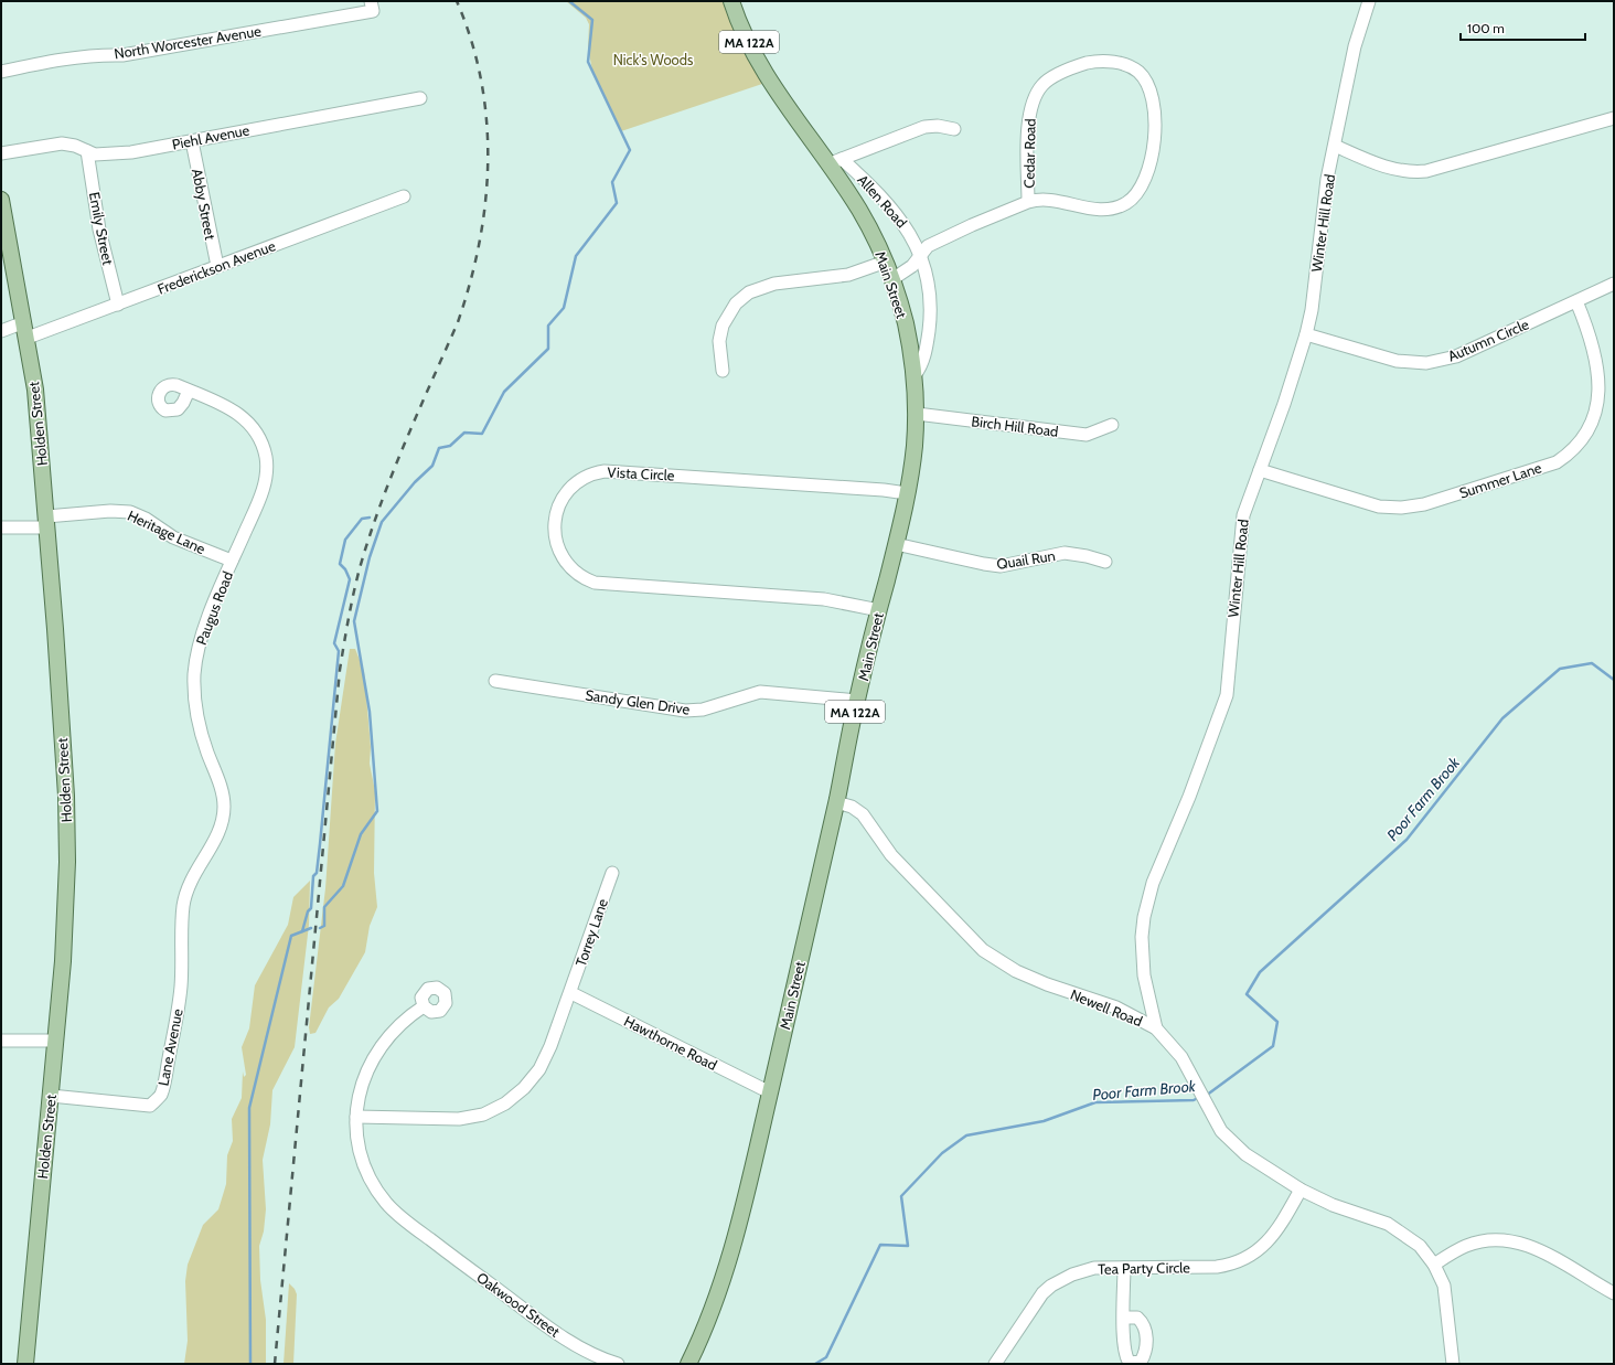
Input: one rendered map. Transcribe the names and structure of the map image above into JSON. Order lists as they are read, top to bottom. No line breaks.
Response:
{"streets":{"main road":["MA 122A","Main Street","Holden Street"],"street":["North Worcester Avenue","Piehl Avenue","Cedar Road","Allen Road","Abby Street","Winter Hill Road","Emily Street","Frederickson Avenue","Autumn Circle","Birch Hill Road","Vista Circle","Summer Lane","Heritage Lane","Quail Run","Paugus Road","Sandy Glen Drive","Torrey Lane","Newell Road","Hawthorne Road","Lane Avenue","Tea Party Circle","Oakwood Street"]},"crossings":[["Piehl Avenue","Abby Street"],["Piehl Avenue","Emily Street"],["Cedar Road","Allen Road"],["Cedar Road","Main Street"],["Allen Road","Main Street"],["Abby Street","Frederickson Avenue"],["Winter Hill Road","Autumn Circle"],["Winter Hill Road","Summer Lane"],["Winter Hill Road","Newell Road"],["Emily Street","Frederickson Avenue"],["Frederickson Avenue","Holden Street"],["Main Street","Birch Hill Road"],["Main Street","Vista Circle"],["Main Street","Quail Run"],["Main Street","Sandy Glen Drive"],["Main Street","Newell Road"],["Main Street","Hawthorne Road"],["Autumn Circle","Summer Lane"],["Holden Street","Heritage Lane"],["Holden Street","Lane Avenue"],["Heritage Lane","Paugus Road"],["Paugus Road","Lane Avenue"],["Torrey Lane","Hawthorne Road"],["Torrey Lane","Oakwood Street"],["Newell Road","Tea Party Circle"]],"water":["Poor Farm Brook"],"parks":["Nick's Woods"],"scale_bar":"100 m"}
